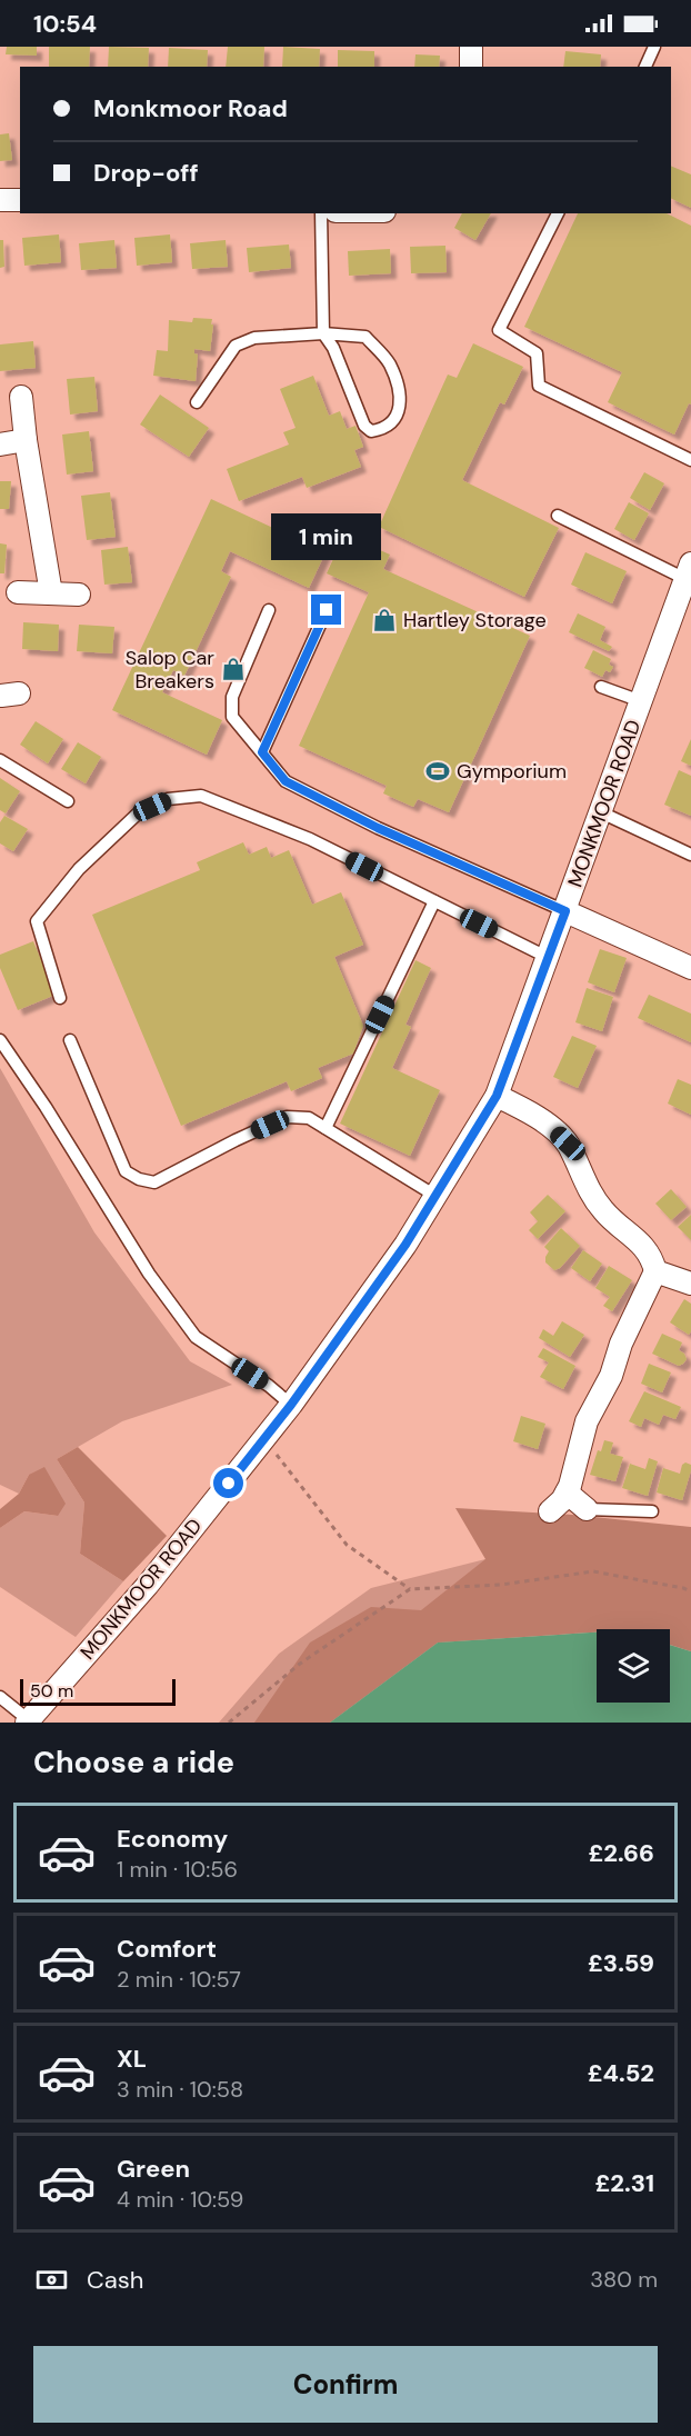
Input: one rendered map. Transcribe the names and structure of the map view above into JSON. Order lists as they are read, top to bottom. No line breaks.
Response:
{"streets":{"street":["MONKMOOR ROAD"]},"places":{"shop":["Hartley Storage","Salop Car Breakers"],"sports":["Gymporium"]},"scale_bar":"50 m","page":{"status":"10:54","banner":["Monkmoor Road","Drop-off"],"bubble":"1 min","scale":"50 m","heading":"Choose a ride","list":[{"name":"Economy","note":"1 min · 10:56","value":"£2.66"},{"name":"Comfort","note":"2 min · 10:57","value":"£3.59"},{"name":"XL","note":"3 min · 10:58","value":"£4.52"},{"name":"Green","note":"4 min · 10:59","value":"£2.31"}],"pay":["Cash","380 m"],"buttons":"Confirm"}}
